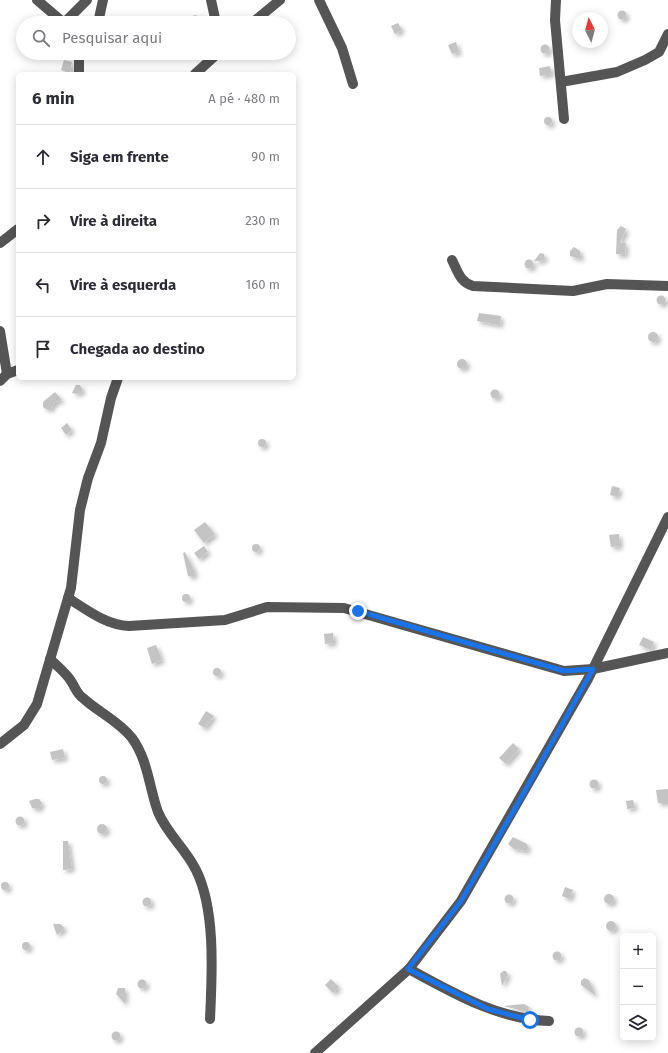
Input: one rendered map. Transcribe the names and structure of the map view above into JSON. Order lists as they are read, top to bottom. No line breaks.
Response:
{"north":"top","page":{"search":"Pesquisar aqui","heading":["6 min","A pé · 480 m"],"list":[["Siga em frente","90 m"],["Vire à direita","230 m"],["Vire à esquerda","160 m"],"Chegada ao destino"],"map_buttons":["+","−"]}}
